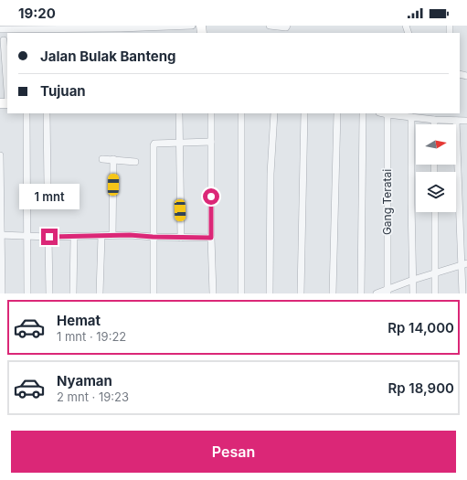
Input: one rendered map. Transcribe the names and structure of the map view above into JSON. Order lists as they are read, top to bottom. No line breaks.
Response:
{"streets":{"street":["Gang Teratai"]},"north":"right","page":{"status":"19:20","banner":["Jalan Bulak Banteng","Tujuan"],"bubble":"1 mnt","list":[{"name":"Hemat","note":"1 mnt · 19:22","value":"Rp 14,000"},{"name":"Nyaman","note":"2 mnt · 19:23","value":"Rp 18,900"}],"buttons":"Pesan"}}
